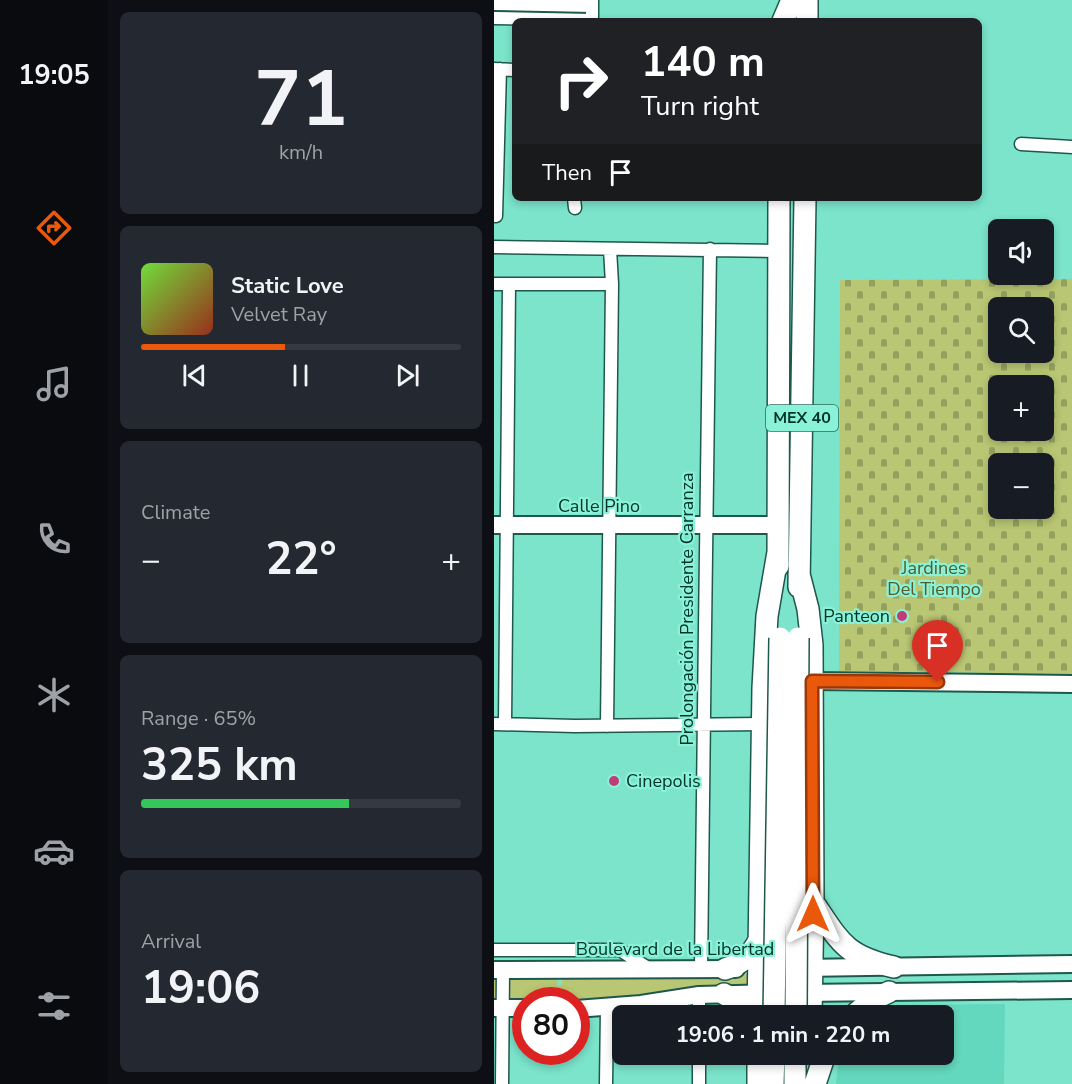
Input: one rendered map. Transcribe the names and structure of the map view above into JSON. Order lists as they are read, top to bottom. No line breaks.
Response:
{"streets":{"highway":["MEX 40"],"street":["Calle Pino","Prolongación Presidente Carranza","Boulevard de la Libertad"]},"crossings":[["MEX 40","Calle Pino"],["Calle Pino","Prolongación Presidente Carranza"],["Prolongación Presidente Carranza","Boulevard de la Libertad"]],"parks":["Jardines Del Tiempo"],"places":["Panteon","Cinepolis"],"page":{"tabs":"19:05","tile":[["71","km/h"],"Climate",["Range · 65%","325 km"],["Arrival","19:06"]],"turn":["140 m","Turn right"],"then":"Then","map_buttons":["+","−"],"song":["Static Love","Velvet Ray"],"heat":["−","22°","+"],"limit":"80","trip":"19:06 · 1 min · 220 m"}}
